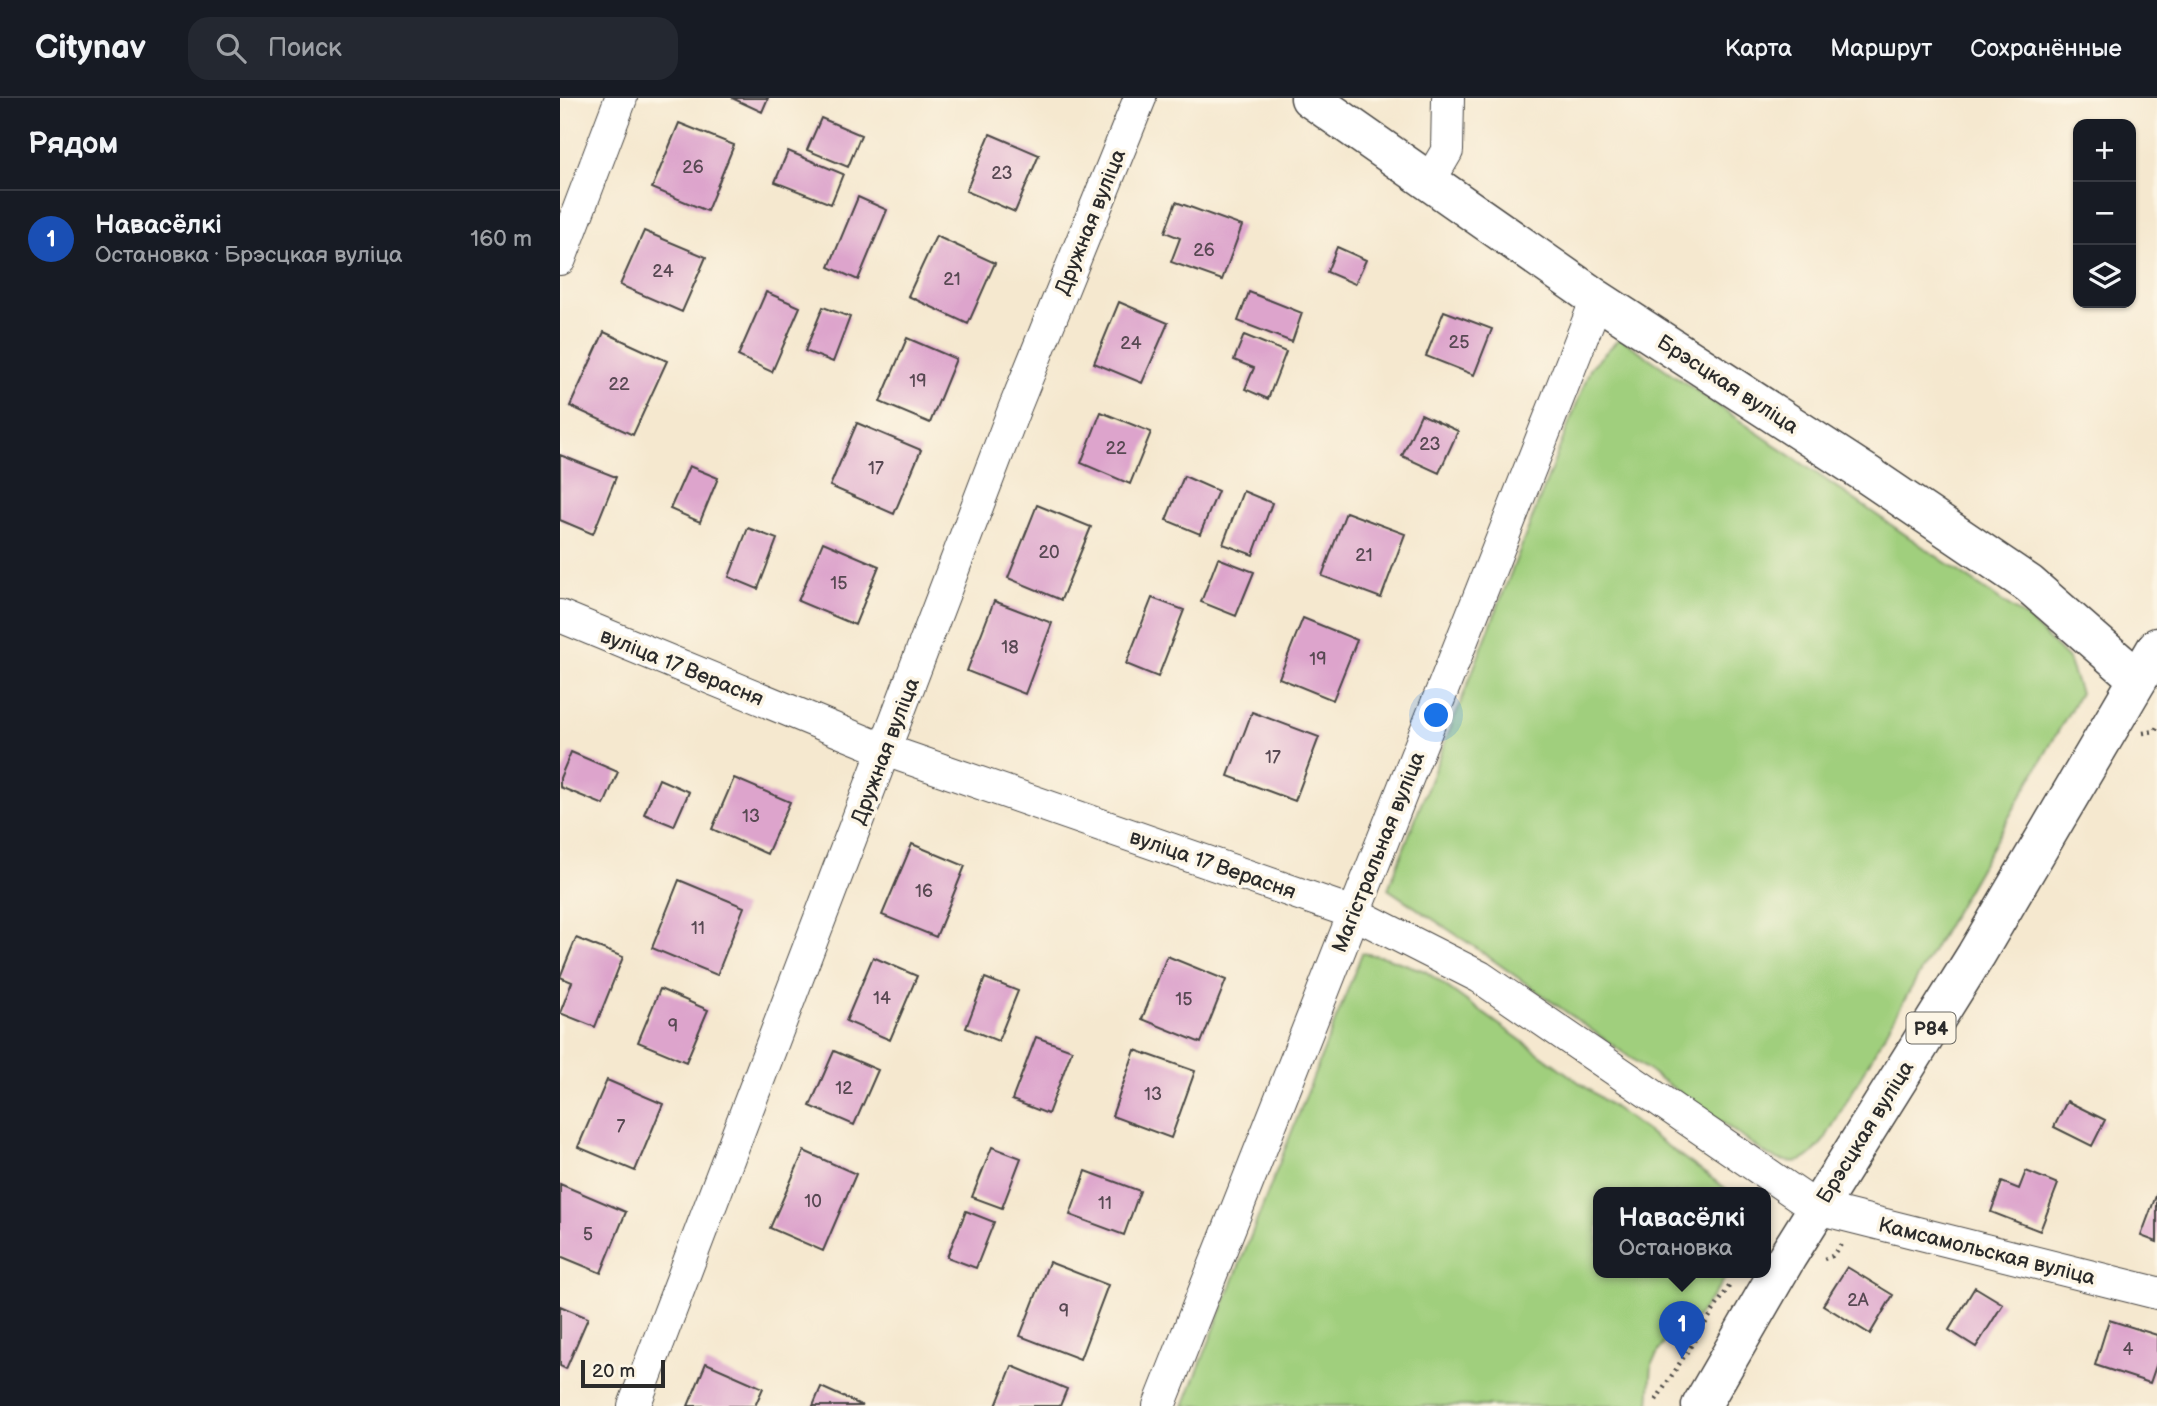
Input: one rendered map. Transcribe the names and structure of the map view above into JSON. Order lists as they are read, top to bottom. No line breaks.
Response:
{"streets":{"street":["Дружная вуліца","Брэсцкая вуліца","вуліца 17 Верасня","Магістральная вуліца","Р84","Камсамольская вуліца"]},"crossings":[["Дружная вуліца","вуліца 17 Верасня"],["Брэсцкая вуліца","вуліца 17 Верасня"],["Брэсцкая вуліца","Магістральная вуліца"],["Брэсцкая вуліца","Камсамольская вуліца"],["вуліца 17 Верасня","Магістральная вуліца"],["вуліца 17 Верасня","Камсамольская вуліца"]],"house_numbers":["26","23","26","24","21","25","24","19","22","23","22","17","20","21","15","18","19","17","13","16","11","14","15","9","12","13","7","10","11","5","2А","9","4"],"scale_bar":"20 m","page":{"header":"Citynav","search":"Поиск","nav":["Карта","Маршрут","Сохранённые"],"heading":"Рядом","map_buttons":["+","−"],"list":[{"mark":"1","name":"Навасёлкі","note":"Остановка · Брэсцкая вуліца","value":"160 m"}],"popup":["Навасёлкі","Остановка"],"pins":"1","scale":"20 m"}}
